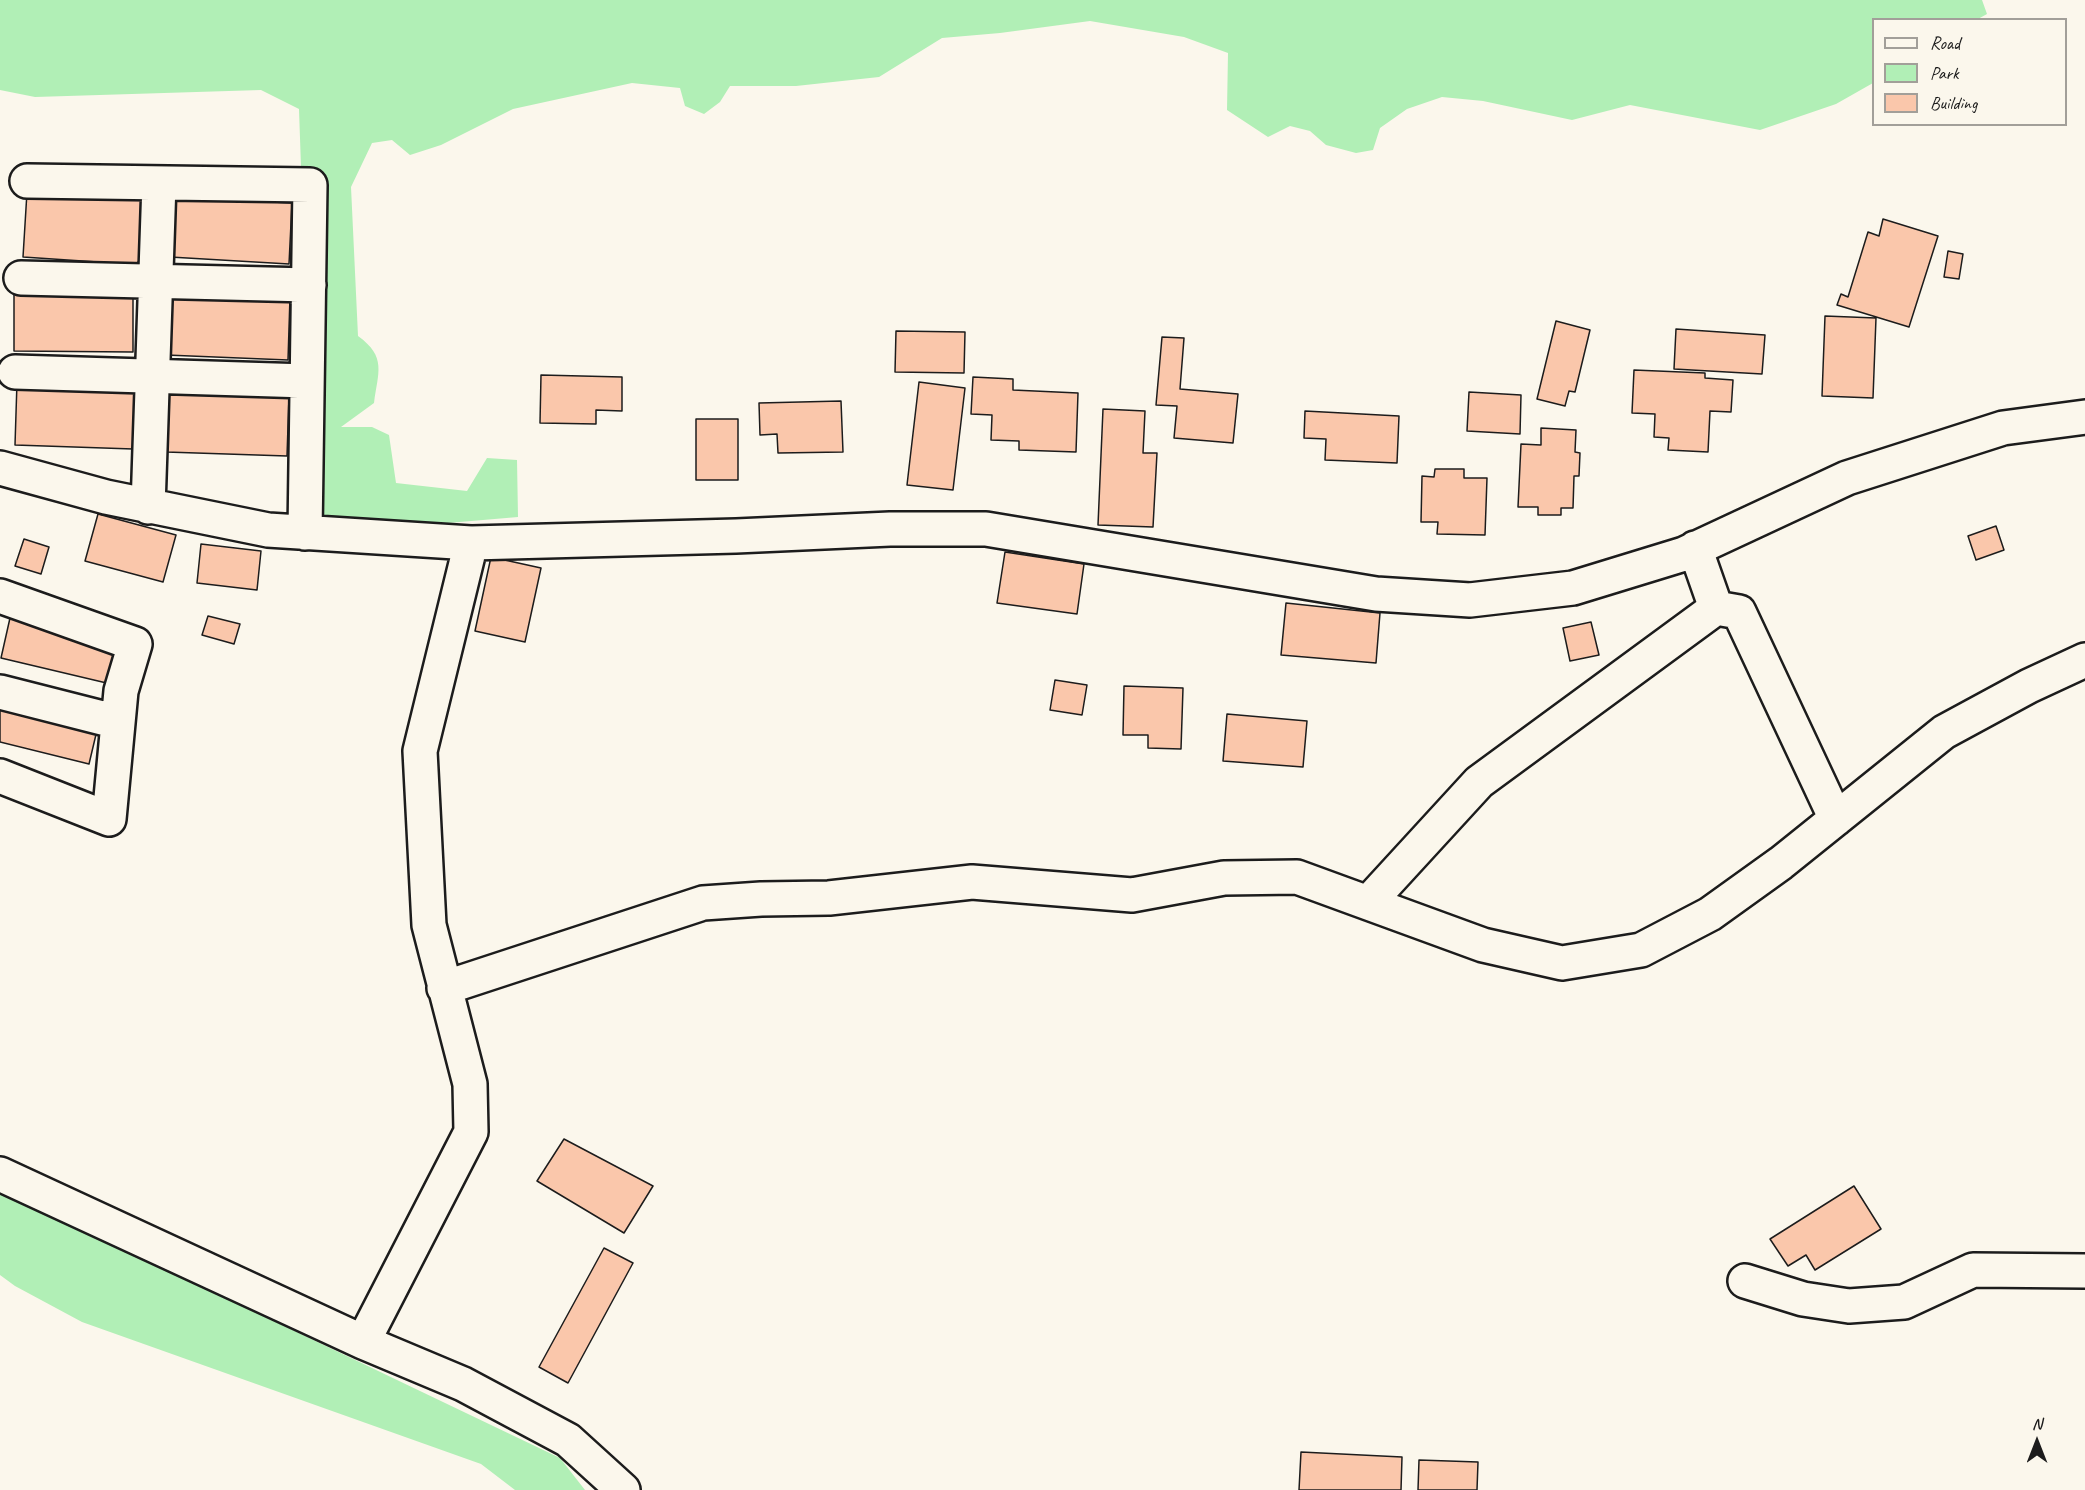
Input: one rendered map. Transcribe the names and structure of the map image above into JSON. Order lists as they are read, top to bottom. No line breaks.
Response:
{"legend":["Road","Park","Building"],"north":"top"}
